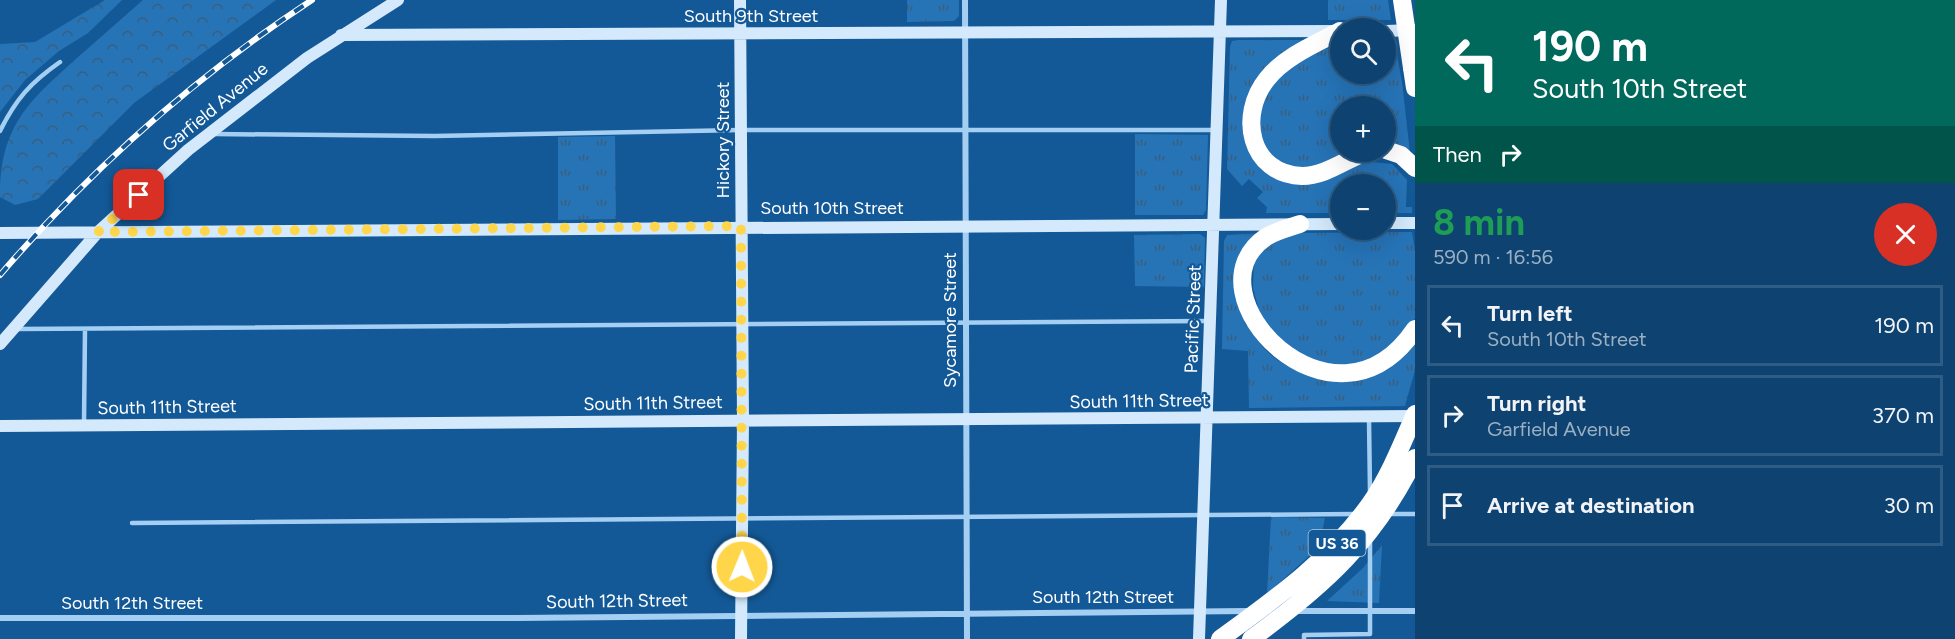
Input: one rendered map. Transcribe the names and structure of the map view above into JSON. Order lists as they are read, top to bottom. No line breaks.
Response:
{"streets":{"highway":["US 36"],"street":["South 9th Street","Garfield Avenue","Hickory Street","South 10th Street","Pacific Street","Sycamore Street","South 11th Street","South 12th Street"]},"crossings":[["South 9th Street","Garfield Avenue"],["South 9th Street","Hickory Street"],["South 9th Street","Pacific Street"],["South 9th Street","Sycamore Street"],["Garfield Avenue","South 10th Street"],["Hickory Street","South 10th Street"],["Hickory Street","South 11th Street"],["Hickory Street","South 12th Street"],["South 10th Street","Pacific Street"],["South 10th Street","Sycamore Street"],["Pacific Street","South 11th Street"],["Pacific Street","South 12th Street"],["Sycamore Street","South 11th Street"],["Sycamore Street","South 12th Street"],["South 11th Street","US 36"]],"page":{"turn":["190 m","South 10th Street"],"map_buttons":["+","−"],"then":"Then","heading":["8 min","590 m · 16:56"],"list":[{"name":"Turn left","note":"South 10th Street","value":"190 m"},{"name":"Turn right","note":"Garfield Avenue","value":"370 m"},{"name":"Arrive at destination","value":"30 m"}]}}
